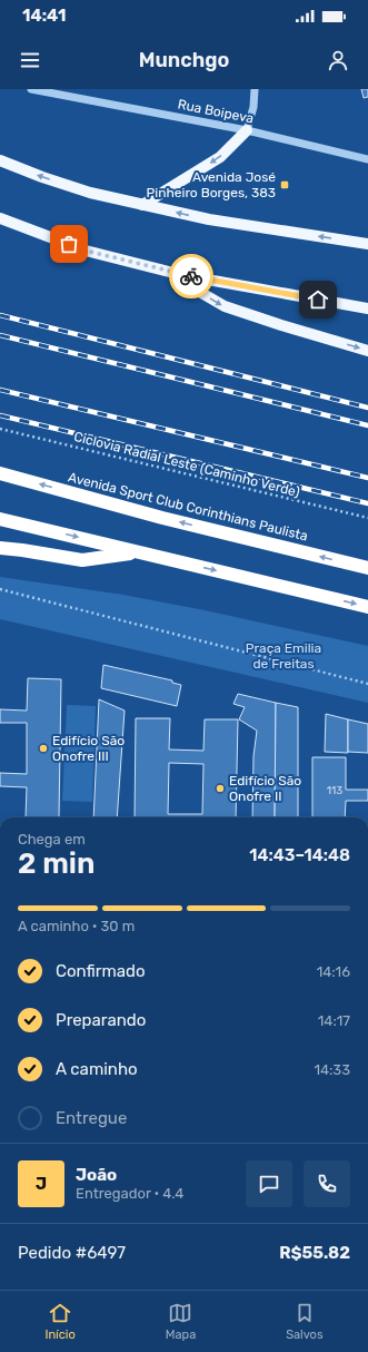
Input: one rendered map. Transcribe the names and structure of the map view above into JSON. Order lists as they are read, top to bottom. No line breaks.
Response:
{"streets":{"highway":["Avenida Sport Club Corinthians Paulista"],"street":["Rua Boipeva"],"path":["Ciclovia Radial Leste (Caminho Verde)"]},"parks":["Praça Emilia de Freitas"],"places":{"transit":["Avenida José Pinheiro Borges, 383"],"other":["Edifício São Onofre III","Edifício São Onofre II"]},"house_numbers":["113"],"page":{"status":"14:41","header":"Munchgo","heading":["2 min","Chega em","14:43–14:48"],"panel":["João","Entregador · 4.4","Pedido #6497","R$55.82"],"bar":"A caminho · 30 m","list":[["Confirmado","14:16"],["Preparando","14:17"],["A caminho","14:33"],"Entregue"],"round":"J","tabs":["Início","Mapa","Salvos"]}}
